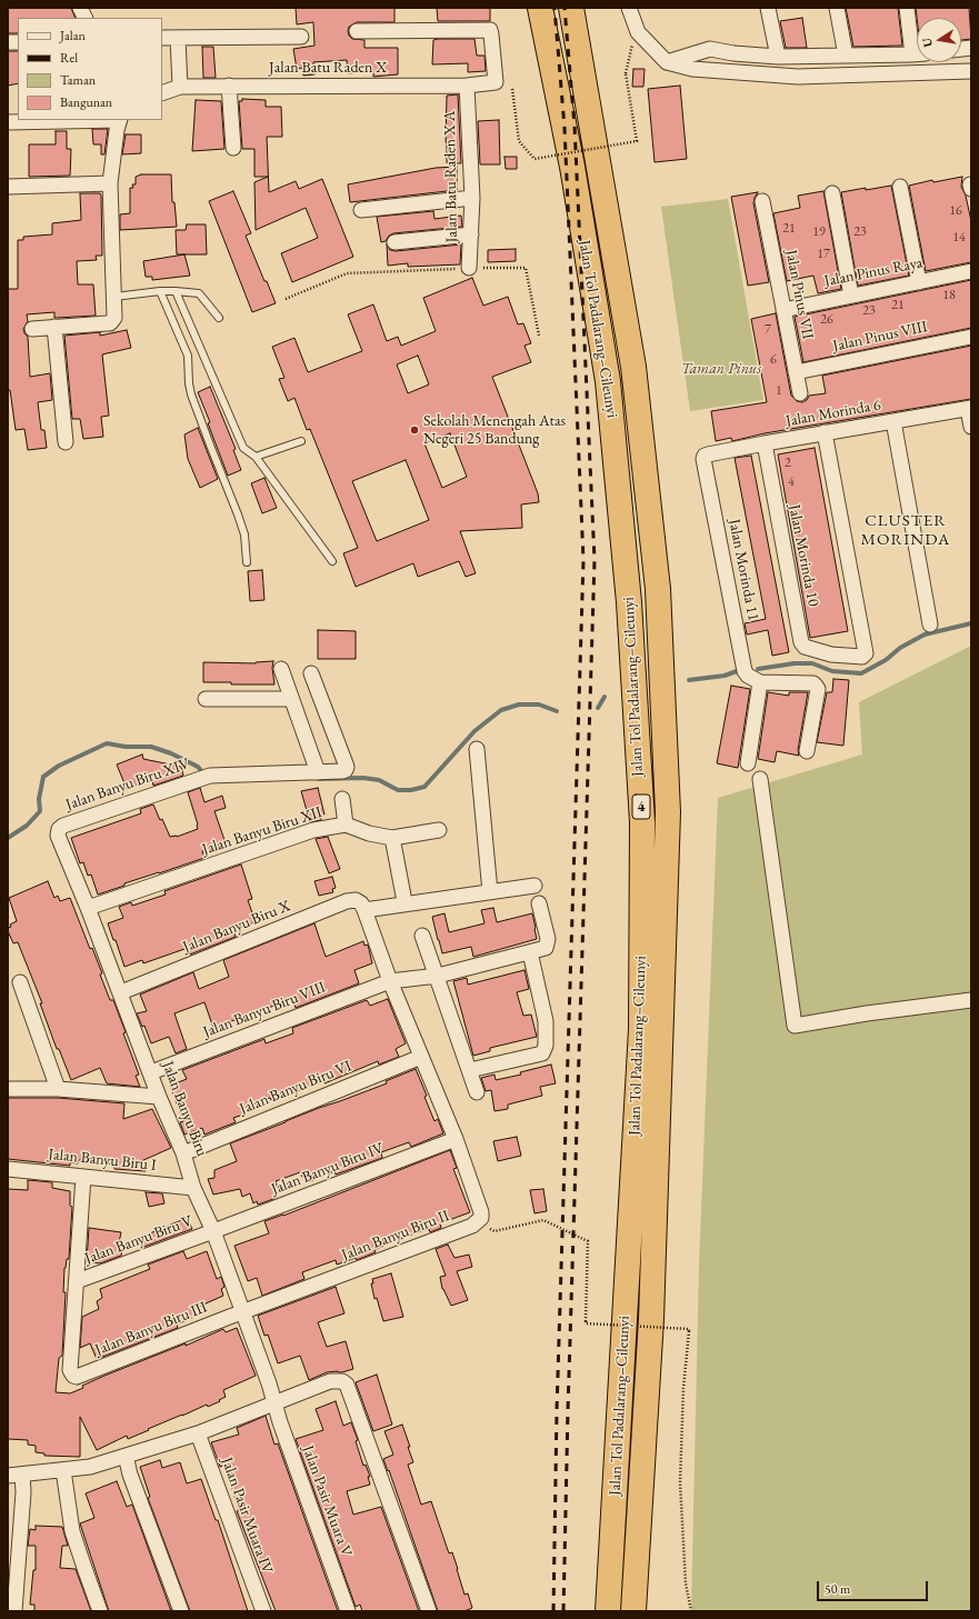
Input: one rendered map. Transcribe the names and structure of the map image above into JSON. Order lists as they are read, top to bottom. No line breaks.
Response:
{"streets":{"highway":["Jalan Tol Padalarang–Cileunyi","4"],"street":["Jalan Batu Raden X","Jalan Batu Raden X A","Jalan Pinus Raya","Jalan Pinus VII","Jalan Pinus VIII","Jalan Morinda 6","Jalan Morinda 10","Jalan Morinda 11","Jalan Banyu Biru XIV","Jalan Banyu Biru XII","Jalan Banyu Biru X","Jalan Banyu Biru VIII","Jalan Banyu Biru VI","Jalan Banyu Biru","Jalan Banyu Biru I","Jalan Banyu Biru IV","Jalan Banyu Biru II","Jalan Banyu Biru V","Jalan Banyu Biru III","Jalan Pasir Muara V","Jalan Pasir Muara IV"]},"crossings":[["Jalan Batu Raden X","Jalan Batu Raden X A"],["Jalan Pinus Raya","Jalan Pinus VII"],["Jalan Pinus VII","Jalan Pinus VIII"],["Jalan Morinda 6","Jalan Morinda 10"],["Jalan Morinda 6","Jalan Morinda 11"],["Jalan Banyu Biru XIV","Jalan Banyu Biru"],["Jalan Banyu Biru XII","Jalan Banyu Biru"],["Jalan Banyu Biru X","Jalan Banyu Biru"],["Jalan Banyu Biru VIII","Jalan Banyu Biru"],["Jalan Banyu Biru VI","Jalan Banyu Biru"],["Jalan Banyu Biru","Jalan Banyu Biru I"],["Jalan Banyu Biru","Jalan Banyu Biru IV"],["Jalan Banyu Biru","Jalan Banyu Biru II"],["Jalan Banyu Biru","Jalan Banyu Biru V"],["Jalan Banyu Biru","Jalan Banyu Biru III"],["Jalan Banyu Biru","Jalan Pasir Muara V"],["Jalan Banyu Biru IV","Jalan Banyu Biru V"],["Jalan Banyu Biru II","Jalan Banyu Biru III"],["Jalan Banyu Biru V","Jalan Banyu Biru III"]],"districts":["CLUSTER MORINDA"],"parks":["Taman Pinus"],"places":["Sekolah Menengah Atas Negeri 25 Bandung"],"house_numbers":["16","21","19","23","14","17","18","21","23","26","7","6","1","2","4"],"legend":["Jalan","Rel","Taman","Bangunan"],"scale_bar":"50 m","north":"left"}
